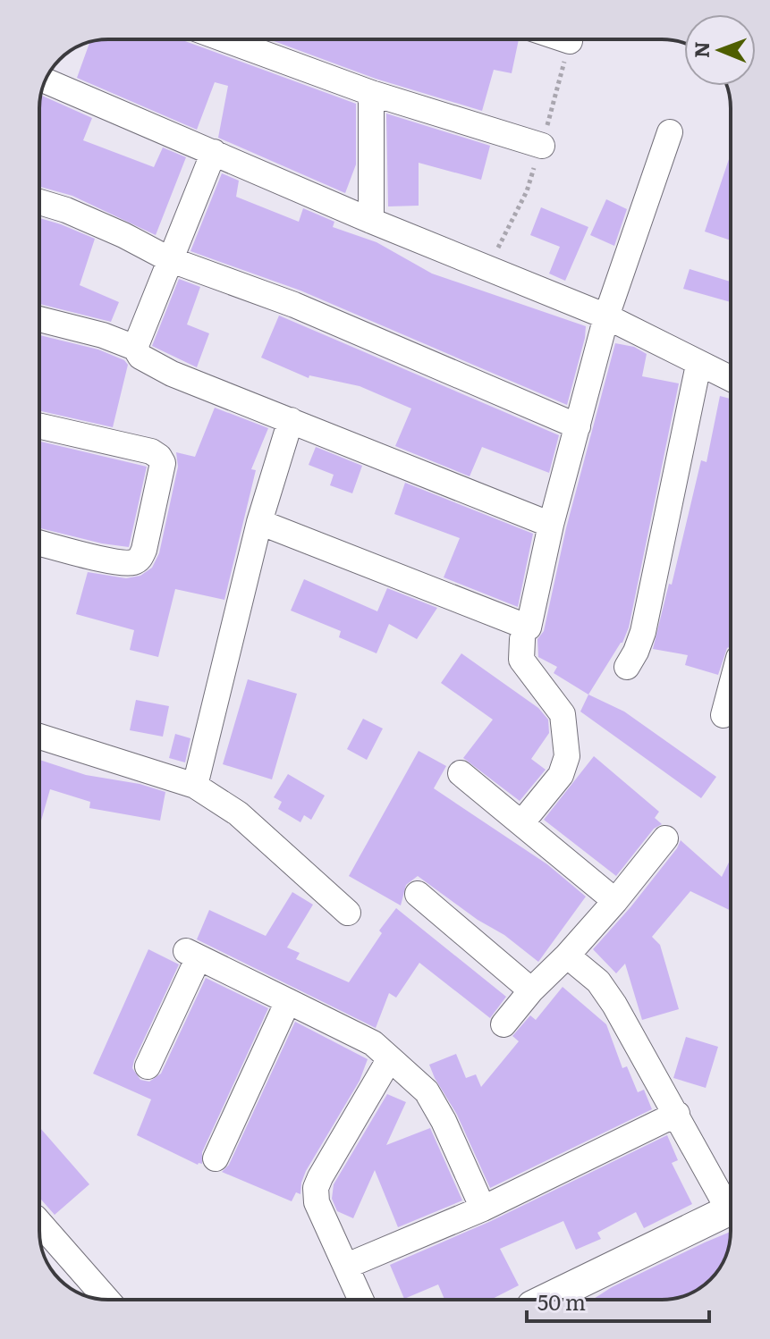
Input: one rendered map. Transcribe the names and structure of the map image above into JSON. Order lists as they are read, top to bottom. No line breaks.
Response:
{"scale_bar":"50 m","north":"left"}
